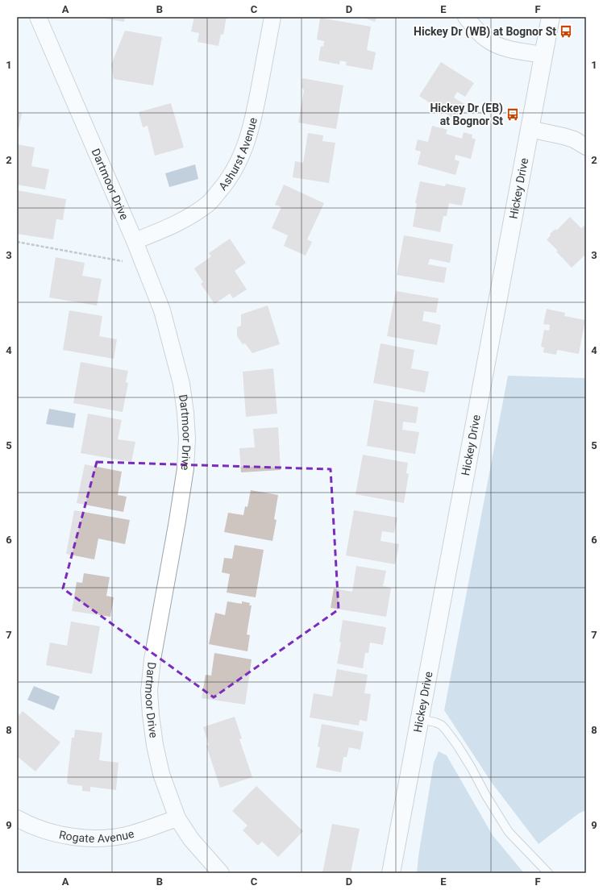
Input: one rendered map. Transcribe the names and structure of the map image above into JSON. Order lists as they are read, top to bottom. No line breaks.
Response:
{"streets":{"street":["Ashurst Avenue","Dartmoor Drive","Hickey Drive","Rogate Avenue"]},"crossings":[["Ashurst Avenue","Dartmoor Drive"],["Dartmoor Drive","Rogate Avenue"]],"places":{"bus stop":["Hickey Dr (WB) at Bognor St","Hickey Dr (EB) at Bognor St"]},"grid":{"columns":["A","B","C","D","E","F"],"rows":["1","2","3","4","5","6","7","8","9"]}}
